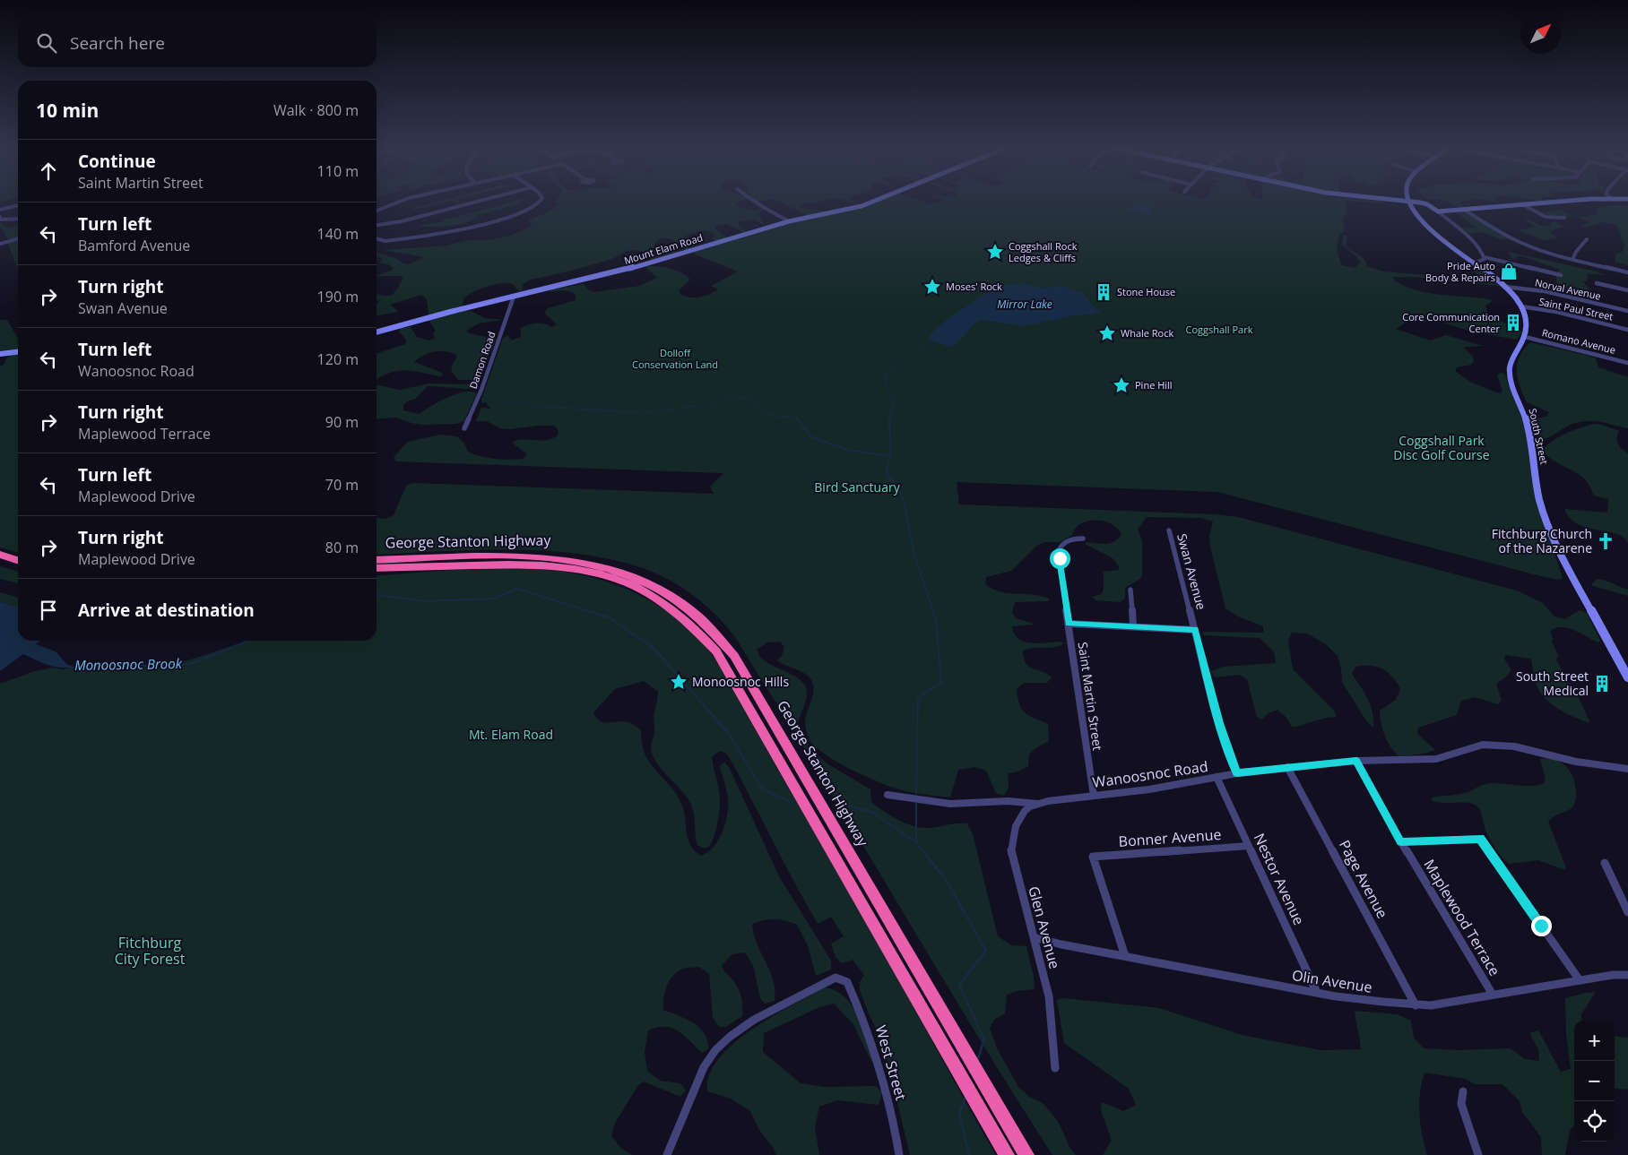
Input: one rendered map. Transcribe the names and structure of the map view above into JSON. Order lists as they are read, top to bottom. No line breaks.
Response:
{"streets":{"highway":["George Stanton Highway"],"main road":["Mount Elam Road","South Street"],"street":["Norval Avenue","Saint Paul Street","Romano Avenue","Damon Road","Swan Avenue","Saint Martin Street","Wanoosnoc Road","Bonner Avenue","Nestor Avenue","Page Avenue","Maplewood Terrace","Glen Avenue","Olin Avenue","West Street"]},"crossings":[["Mount Elam Road","Damon Road"],["Romano Avenue","South Street"],["Swan Avenue","Wanoosnoc Road"],["Saint Martin Street","Wanoosnoc Road"],["Wanoosnoc Road","Nestor Avenue"],["Wanoosnoc Road","Page Avenue"],["Wanoosnoc Road","Maplewood Terrace"],["Wanoosnoc Road","Glen Avenue"],["Bonner Avenue","Nestor Avenue"],["Bonner Avenue","Olin Avenue"],["Nestor Avenue","Olin Avenue"],["Page Avenue","Olin Avenue"],["Maplewood Terrace","Olin Avenue"],["Glen Avenue","Olin Avenue"]],"water":["Mirror Lake","Monoosnoc Brook"],"parks":["Coggshall Park","Dolloff Conservation Land","Coggshall Park Disc Golf Course","Bird Sanctuary","Mt. Elam Road","Fitchburg City Forest"],"places":{"place":["Coggshall Rock Ledges & Cliffs","Moses' Rock","Whale Rock","Pine Hill","Monoosnoc Hills"],"shop":["Pride Auto Body & Repairs"],"building":["Stone House","Core Communication Center","South Street Medical"],"church":["Fitchburg Church of the Nazarene"]},"north":"top right","page":{"search":"Search here","heading":["10 min","Walk · 800 m"],"list":[["Continue","Saint Martin Street","110 m"],["Turn left","Bamford Avenue","140 m"],["Turn right","Swan Avenue","190 m"],["Turn left","Wanoosnoc Road","120 m"],["Turn right","Maplewood Terrace","90 m"],["Turn left","Maplewood Drive","70 m"],["Turn right","Maplewood Drive","80 m"],"Arrive at destination"],"map_buttons":["+","−"]}}
